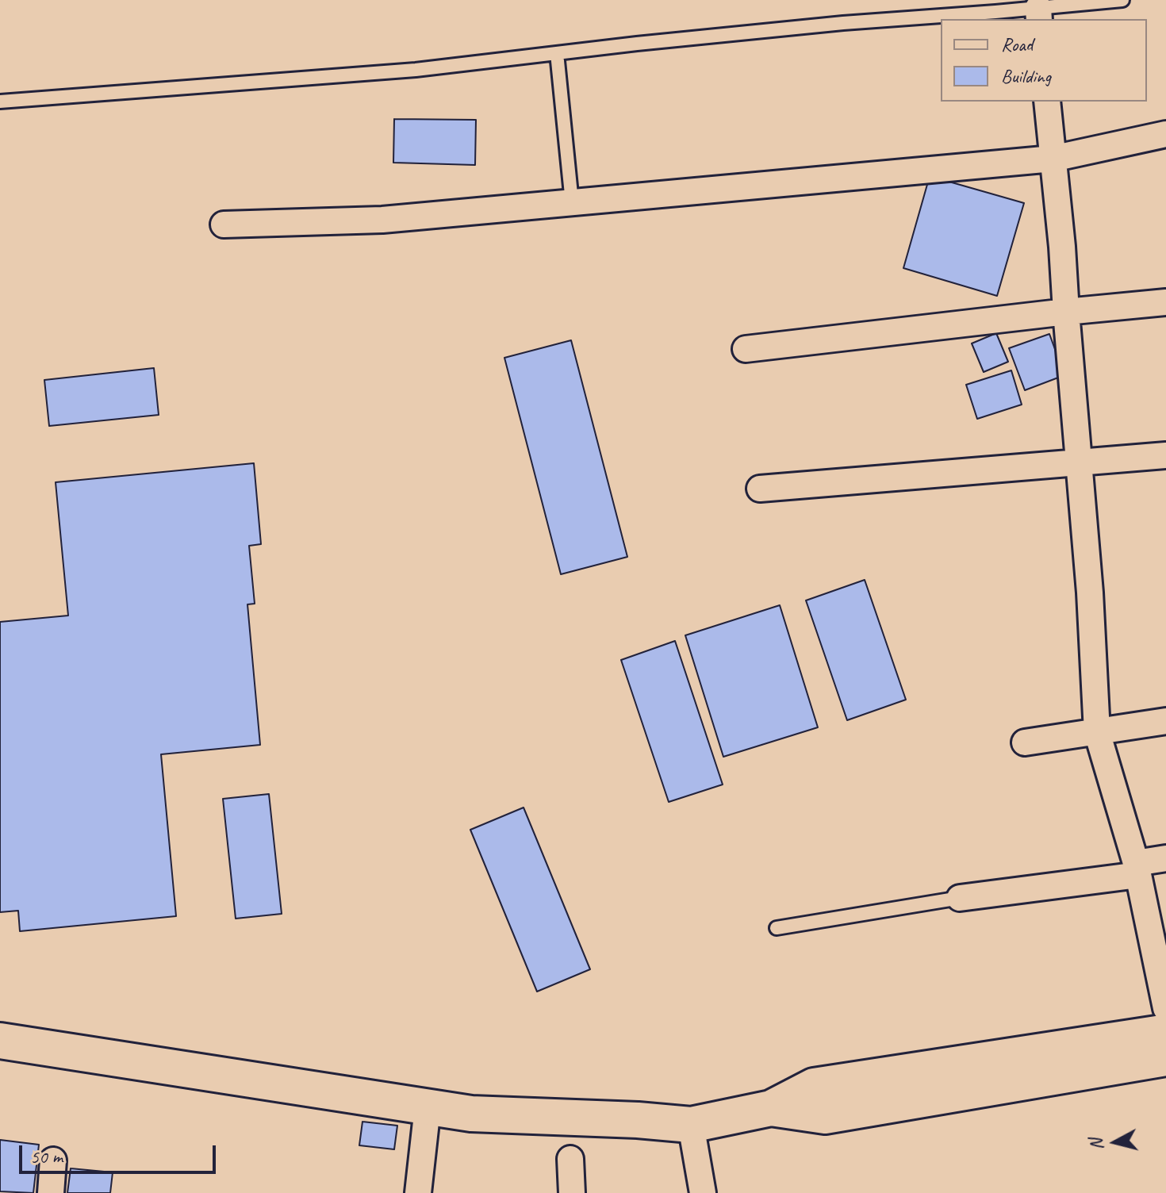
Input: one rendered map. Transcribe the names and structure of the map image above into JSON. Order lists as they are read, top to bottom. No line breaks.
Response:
{"legend":["Road","Building"],"scale_bar":"50 m","north":"left"}
